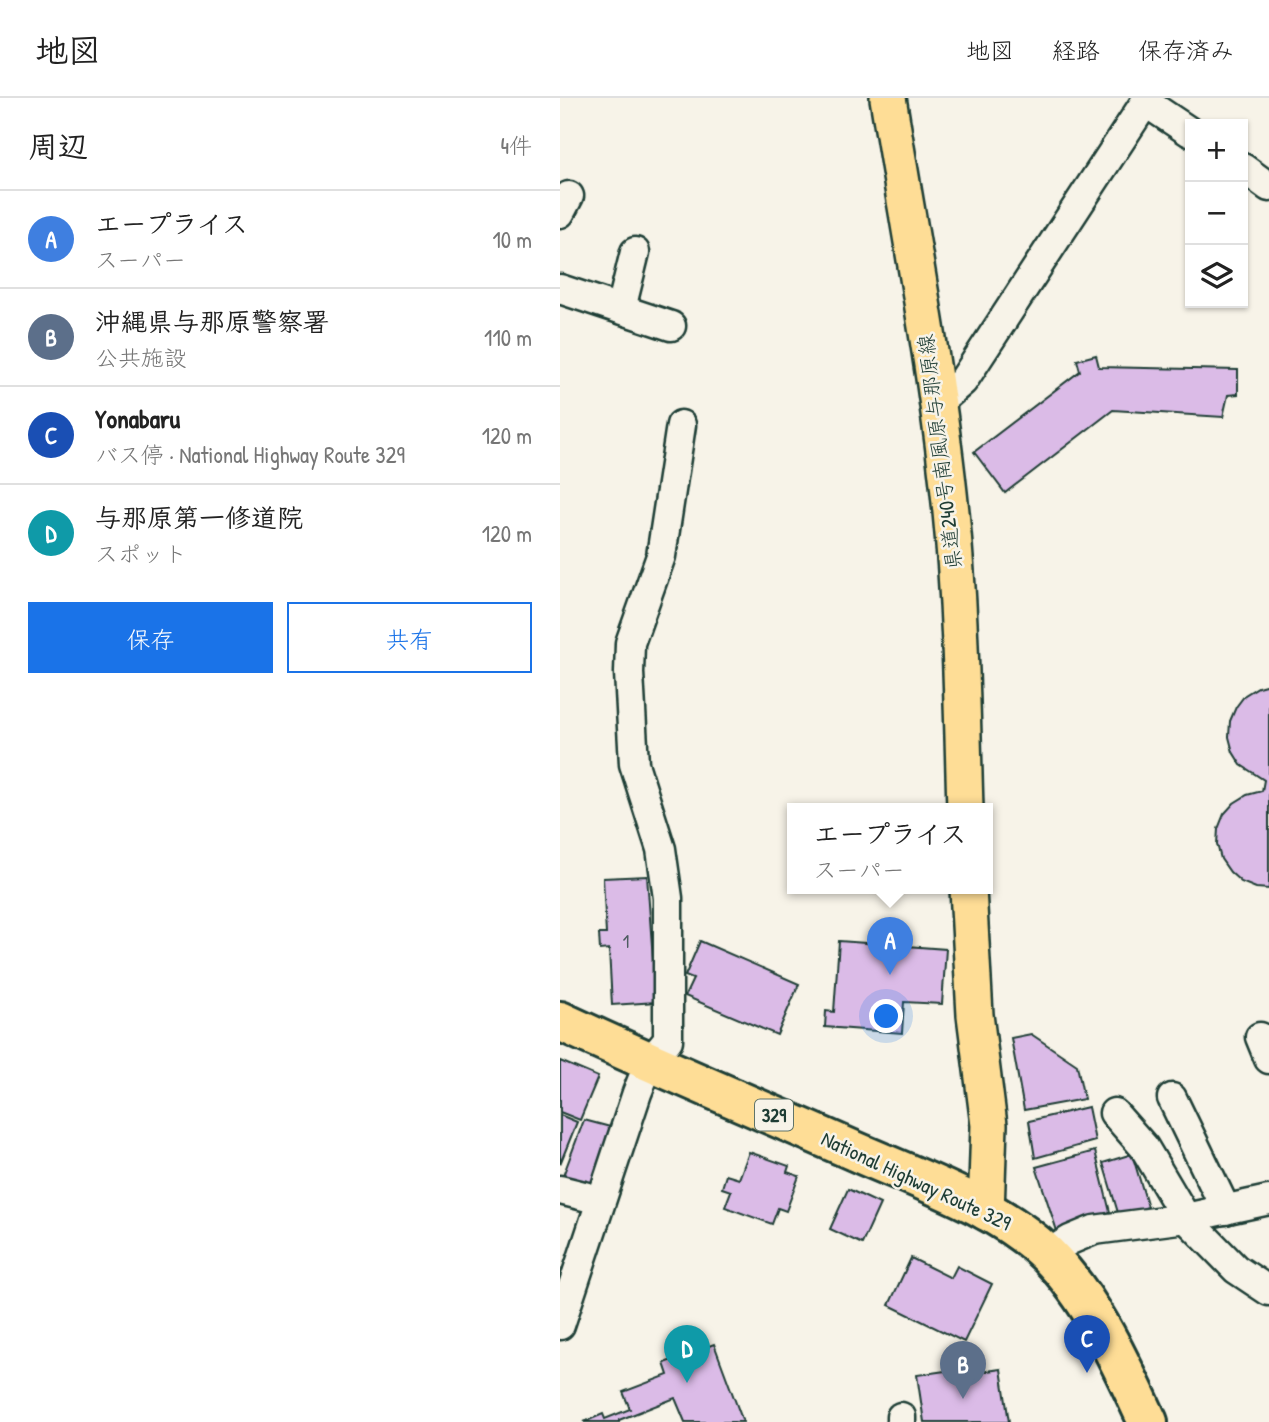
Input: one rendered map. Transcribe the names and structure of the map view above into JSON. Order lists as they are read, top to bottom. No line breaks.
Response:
{"streets":{"highway":["329","National Highway Route 329"],"main road":["県道240号南風原与那原線"]},"house_numbers":["1"],"page":{"header":"地図","nav":["地図","経路","保存済み"],"heading":["周辺","4件"],"map_buttons":["+","−"],"list":[{"mark":"A","name":"エープライス","note":"スーパー","value":"10 m"},{"mark":"B","name":"沖縄県与那原警察署","note":"公共施設","value":"110 m"},{"mark":"C","name":"Yonabaru","note":"バス停 · National Highway Route 329","value":"120 m"},{"mark":"D","name":"与那原第一修道院","note":"スポット","value":"120 m"}],"buttons":["保存","共有"],"popup":["エープライス","スーパー"],"pins":["A","C","D","B"]}}
